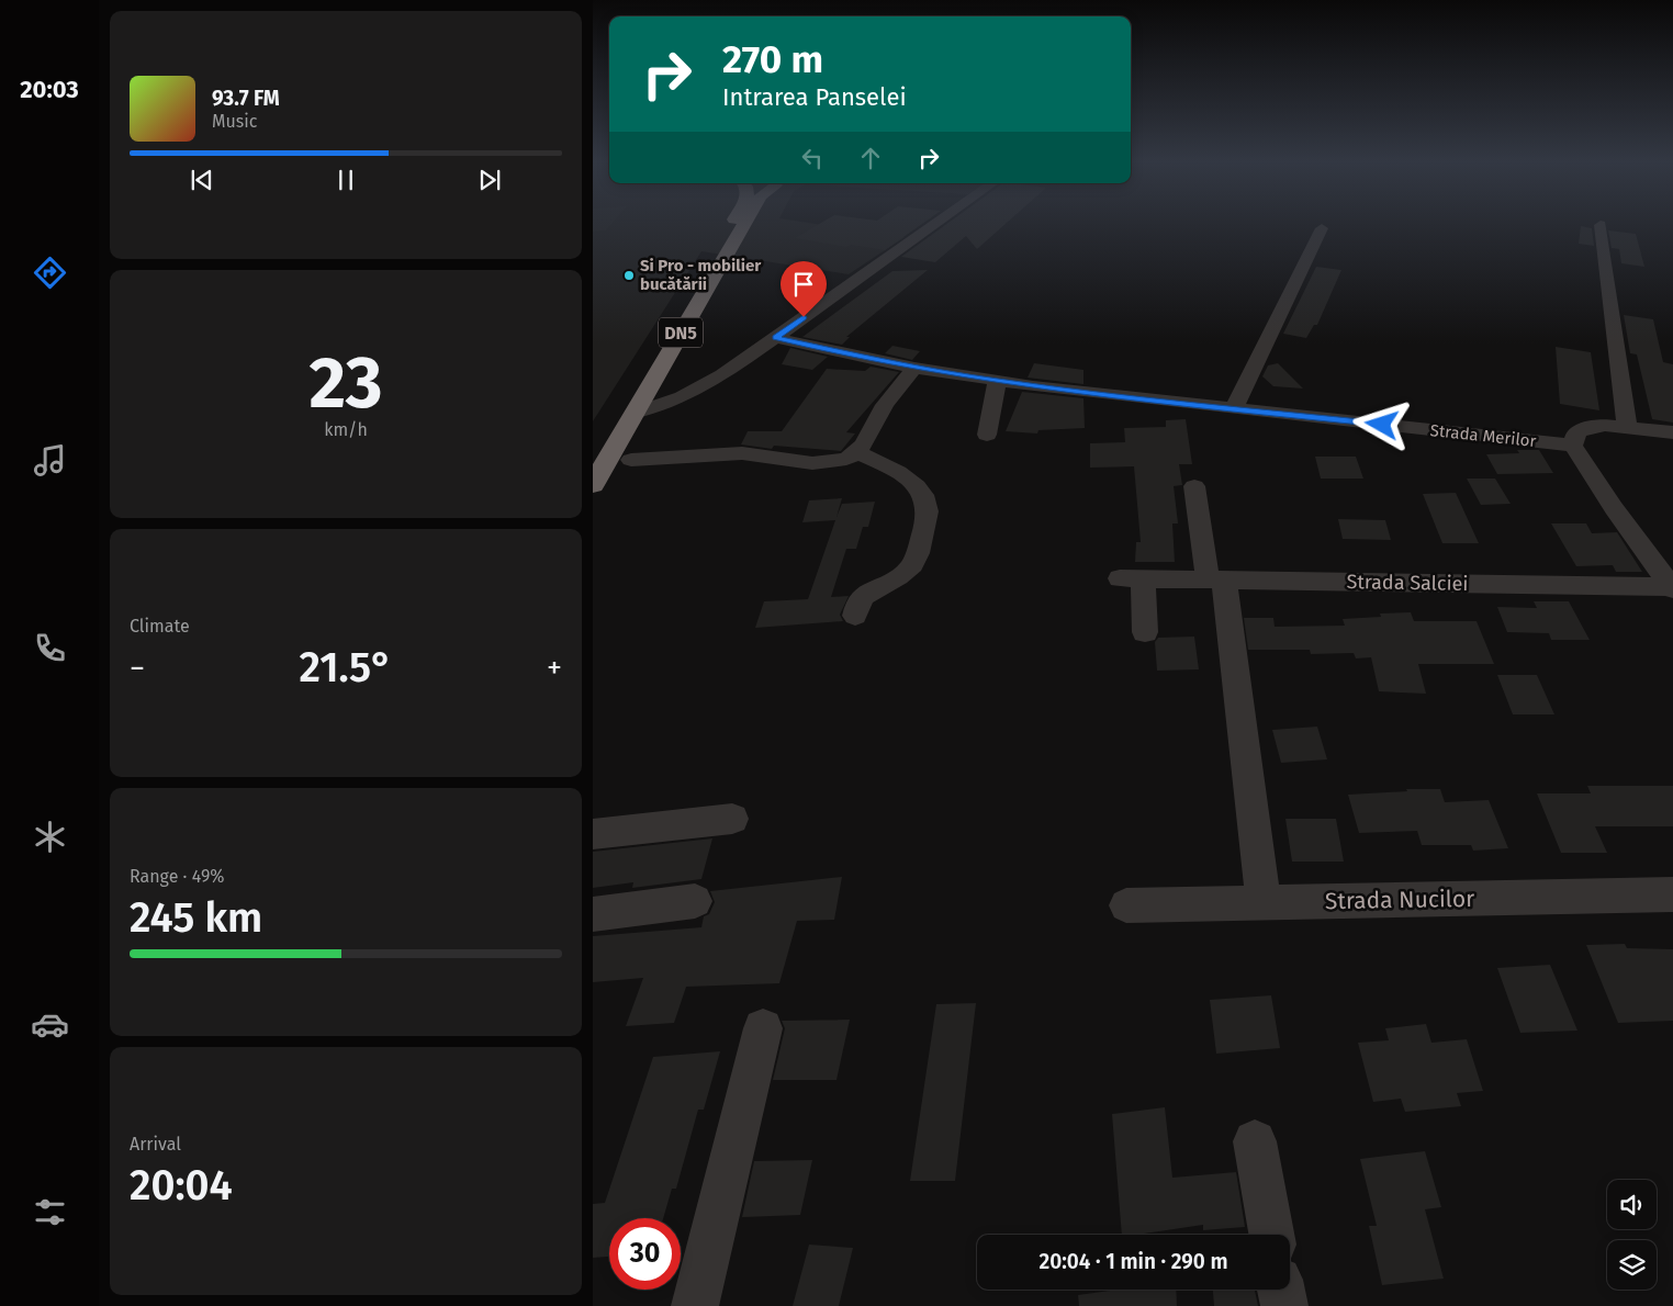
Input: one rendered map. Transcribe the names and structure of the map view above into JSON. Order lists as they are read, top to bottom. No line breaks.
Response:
{"streets":{"highway":["DN5"],"street":["Strada Merilor","Strada Salciei","Strada Nucilor"]},"places":["Si Pro - mobilier bucătării"],"page":{"tabs":"20:03","turn":["270 m","Intrarea Panselei"],"song":["93.7 FM","Music"],"tile":[["23","km/h"],"Climate",["Range · 49%","245 km"],["Arrival","20:04"]],"heat":["−","21.5°","+"],"limit":"30","trip":"20:04 · 1 min · 290 m"}}
